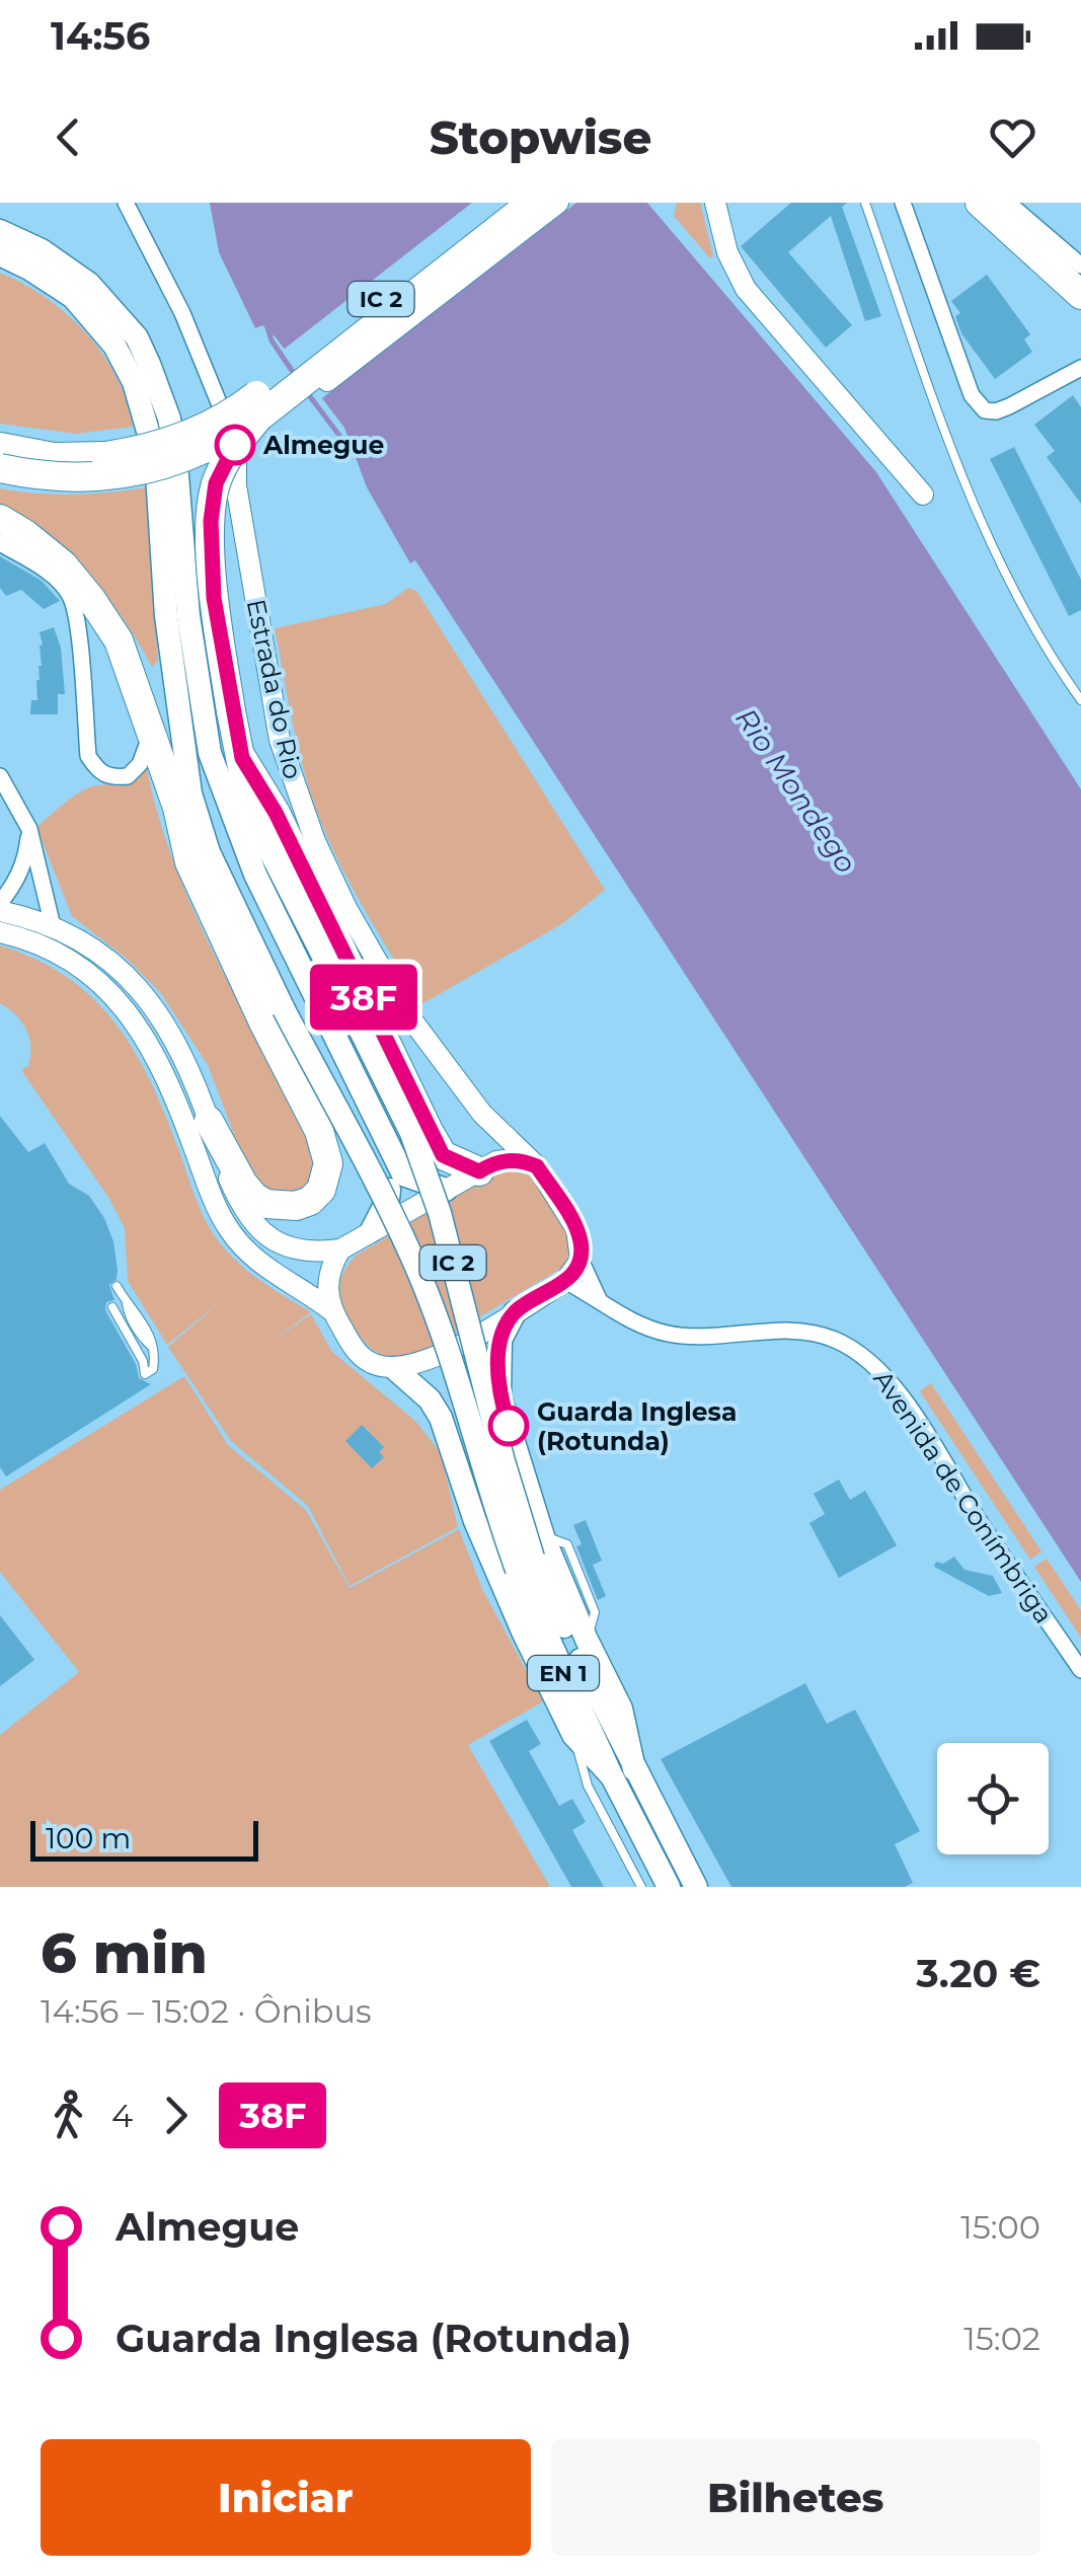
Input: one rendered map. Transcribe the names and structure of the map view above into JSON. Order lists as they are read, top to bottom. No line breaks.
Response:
{"streets":{"highway":["IC 2"],"main road":["Estrada do Rio","EN 1"],"street":["Avenida de Conímbriga"]},"crossings":[["IC 2","EN 1"]],"water":["Rio Mondego"],"places":["Almegue","Guarda Inglesa (Rotunda)"],"lines":["bus line 38F"],"scale_bar":"100 m","page":{"status":"14:56","header":"Stopwise","on_map":"38F","scale":"100 m","heading":["6 min","14:56 – 15:02 · Ônibus","3.20 €"],"legs":["4","38F"],"list":[{"name":"Almegue","value":"15:00"},{"name":"Guarda Inglesa (Rotunda)","value":"15:02"}],"buttons":["Iniciar","Bilhetes"]}}
